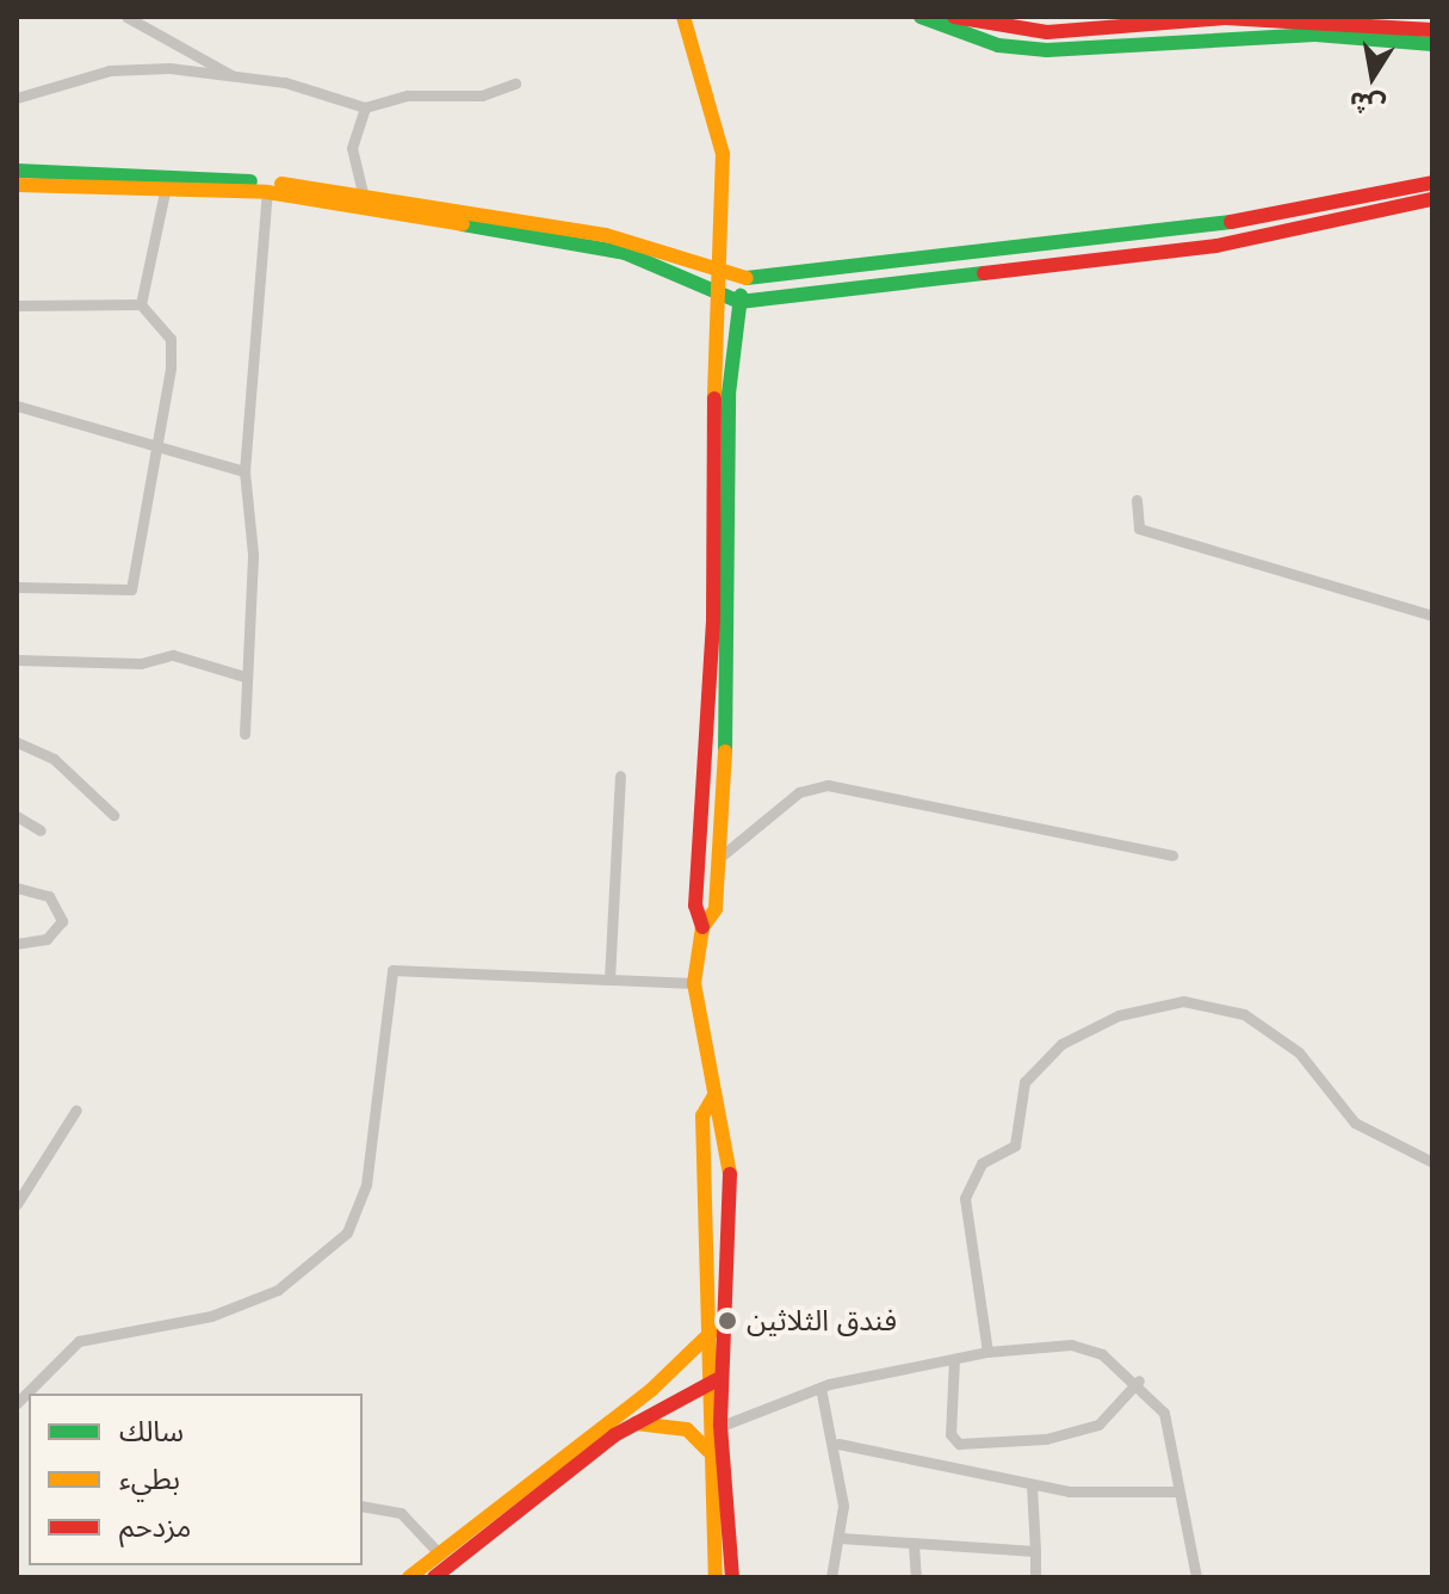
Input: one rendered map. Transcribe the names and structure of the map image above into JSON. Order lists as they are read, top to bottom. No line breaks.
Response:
{"places":["فندق الثلاثين"],"legend":["سالك","بطيء","مزدحم"],"north":"bottom"}
